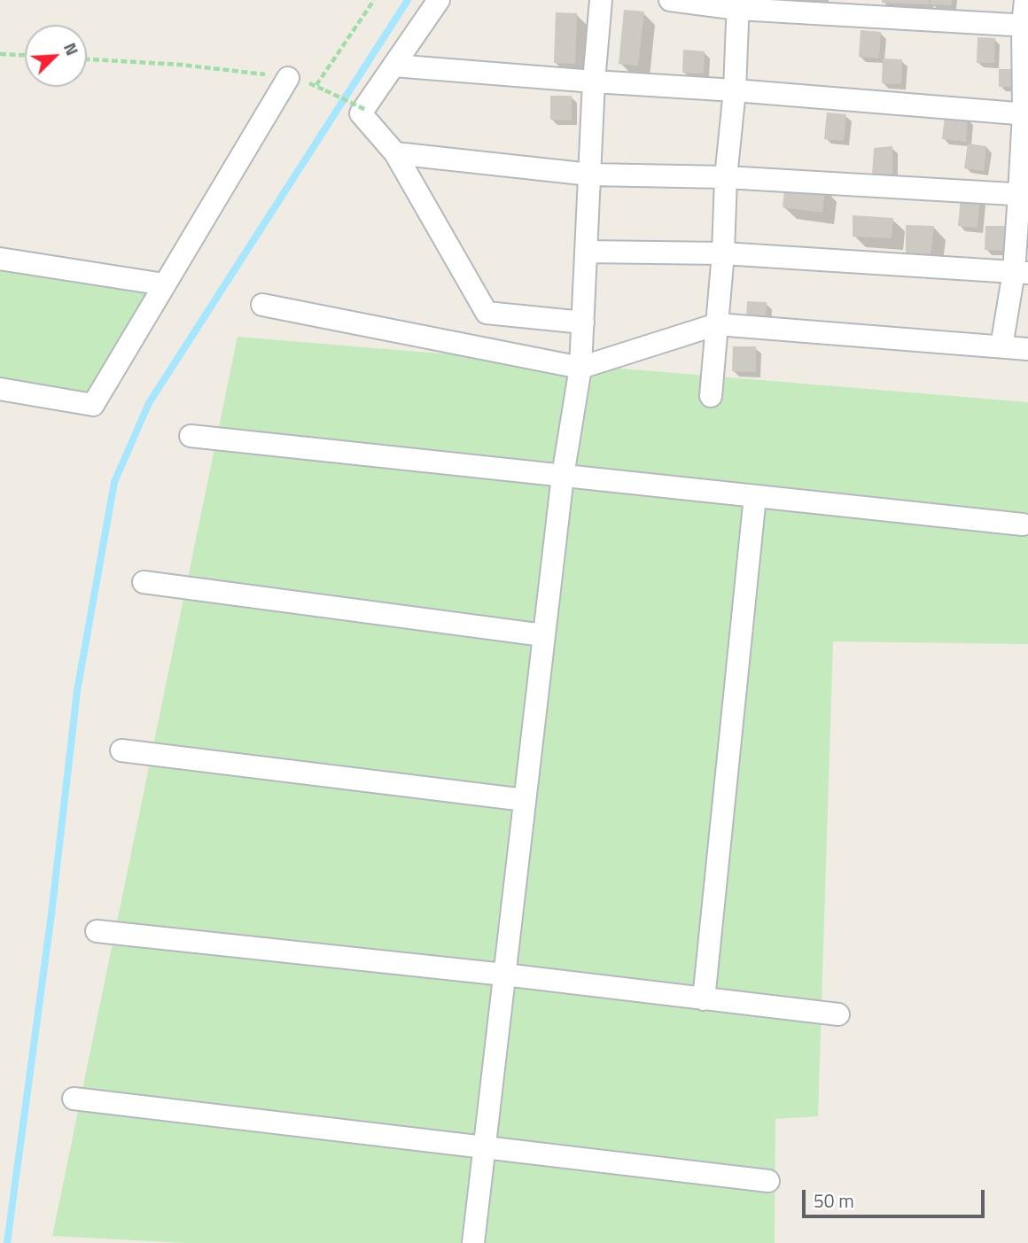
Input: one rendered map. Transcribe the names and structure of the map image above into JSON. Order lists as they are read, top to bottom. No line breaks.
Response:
{"scale_bar":"50 m","north":"top right"}
